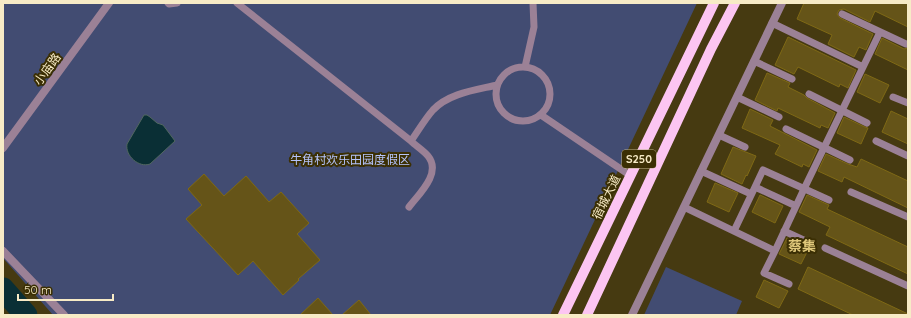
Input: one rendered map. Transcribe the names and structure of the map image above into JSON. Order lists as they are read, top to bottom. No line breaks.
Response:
{"streets":{"main road":["S250","宿城大道"],"street":["小庙路"]},"districts":["蔡集"],"parks":["牛角村欢乐田园度假区"],"scale_bar":"50 m"}
